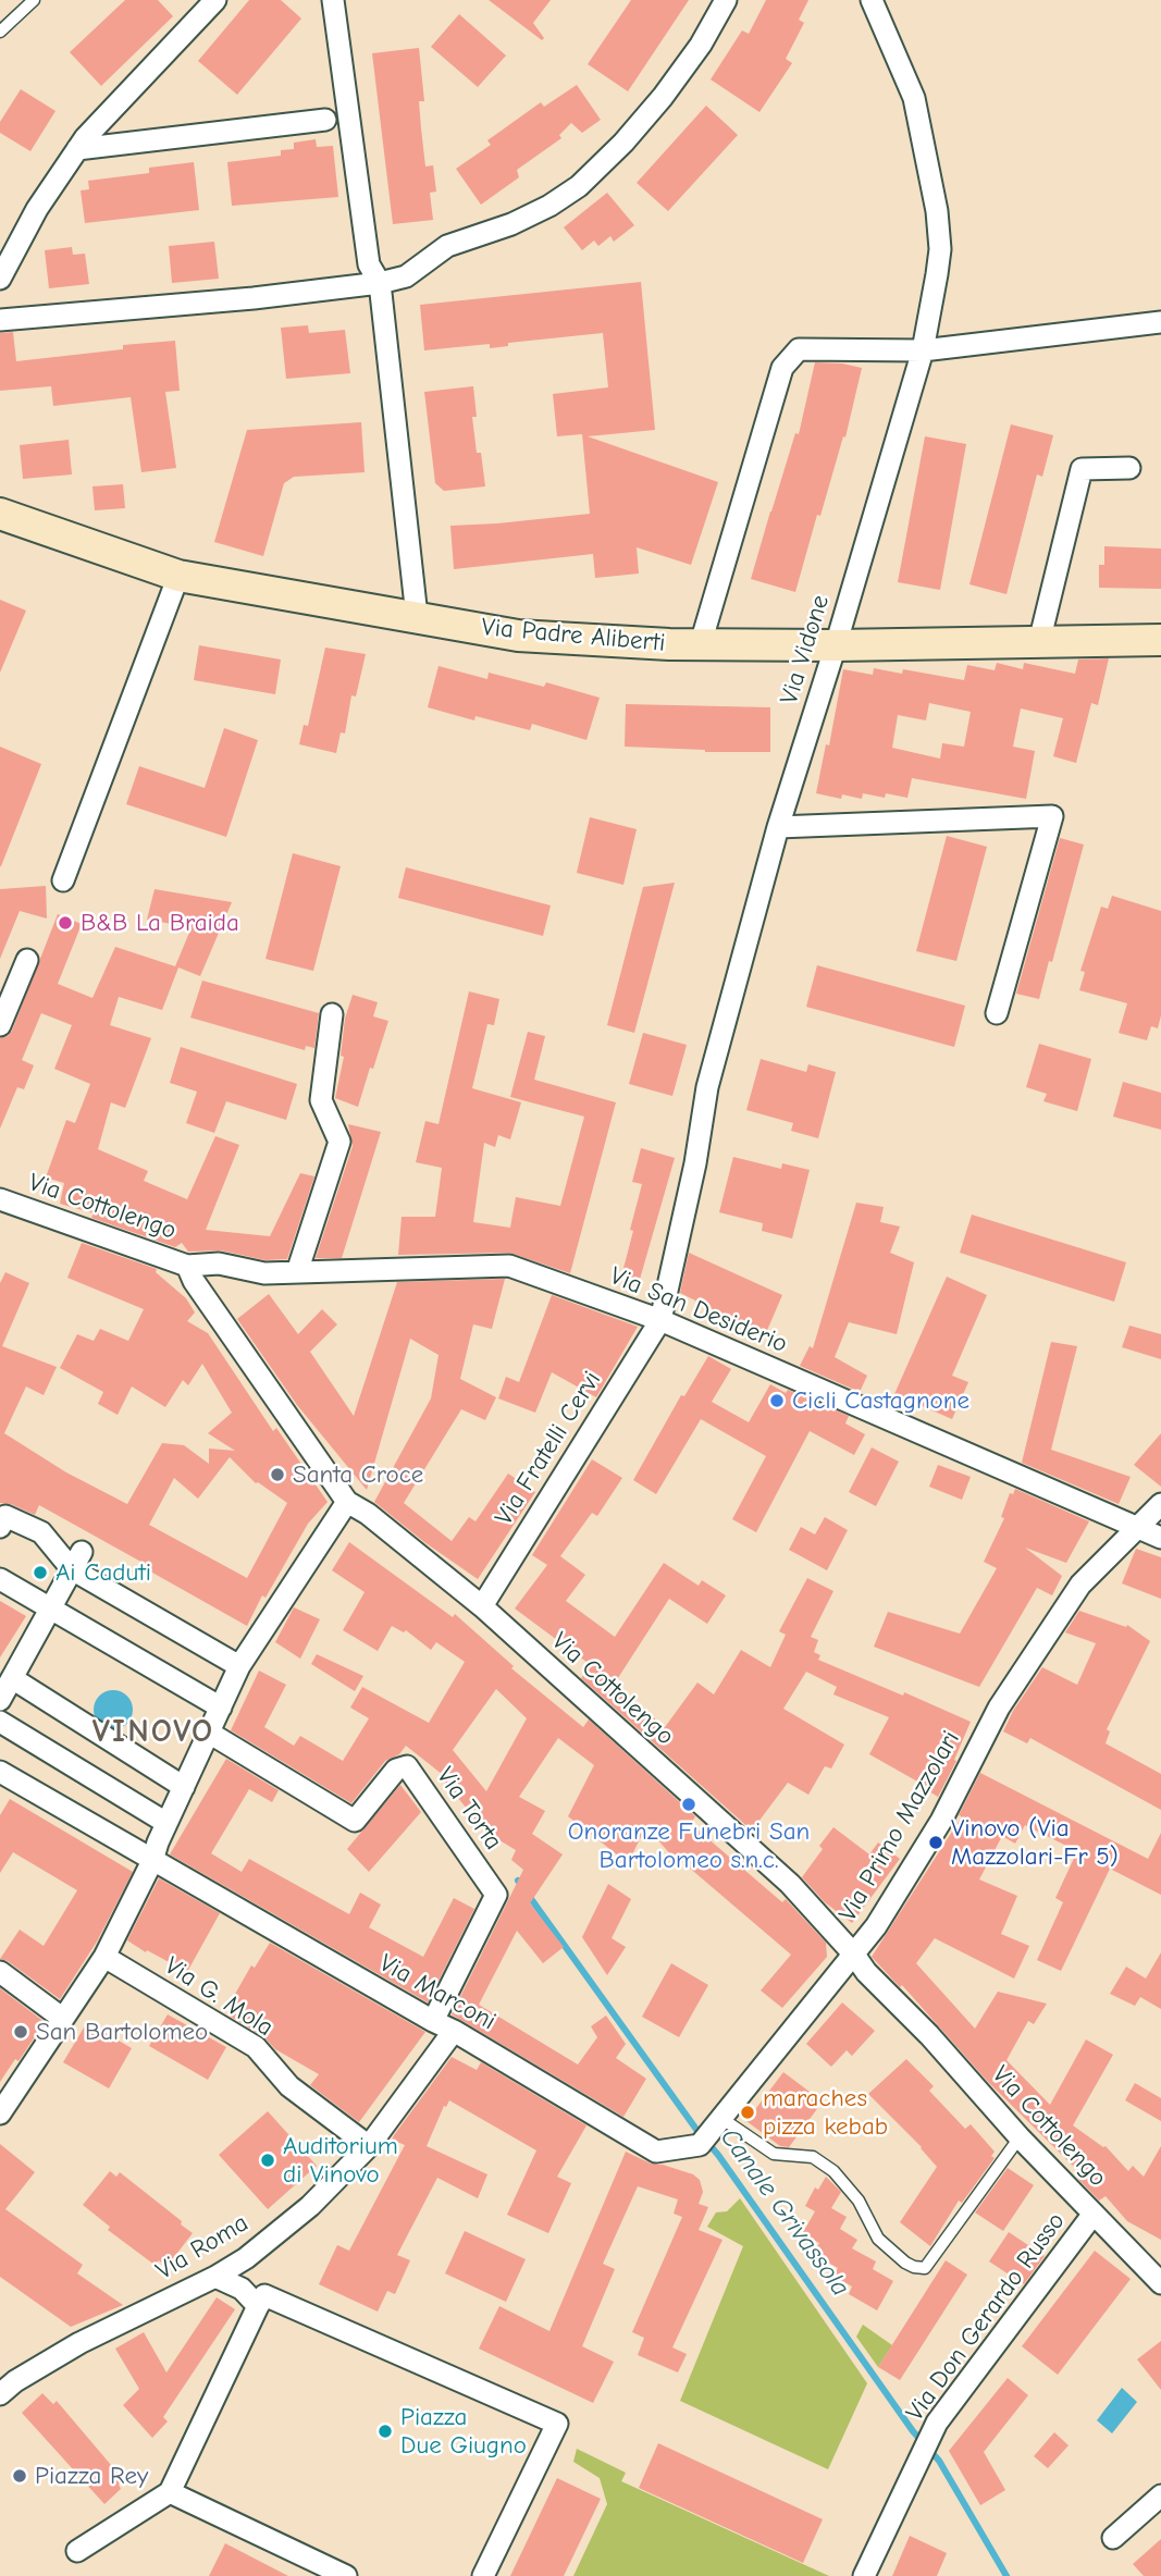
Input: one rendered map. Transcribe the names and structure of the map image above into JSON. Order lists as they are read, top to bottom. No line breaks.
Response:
{"streets":{"street":["Via Padre Aliberti","Via Vidone","Via Cottolengo","Via San Desiderio","Via Fratelli Cervi","Via Torta","Via Primo Mazzolari","Via Marconi","Via G. Mola","Via Roma","Via Don Gerardo Russo"]},"crossings":[["Via Padre Aliberti","Via Vidone"],["Via Vidone","Via San Desiderio"],["Via Vidone","Via Fratelli Cervi"],["Via Cottolengo","Via San Desiderio"],["Via Cottolengo","Via Fratelli Cervi"],["Via Cottolengo","Via Primo Mazzolari"],["Via Cottolengo","Via Don Gerardo Russo"],["Via San Desiderio","Via Fratelli Cervi"],["Via San Desiderio","Via Primo Mazzolari"],["Via Torta","Via Marconi"],["Via Primo Mazzolari","Via Marconi"],["Via Marconi","Via Roma"],["Via G. Mola","Via Roma"]],"districts":["VINOVO"],"water":["Canale Grivassola"],"places":["B&B La Braida","Cicli Castagnone","Santa Croce","Ai Caduti","Onoranze Funebri San Bartolomeo s.n.c.","Vinovo (Via Mazzolari-Fr 5)","San Bartolomeo","maraches pizza kebab","Auditorium di Vinovo","Piazza Due Giugno","Piazza Rey"]}
